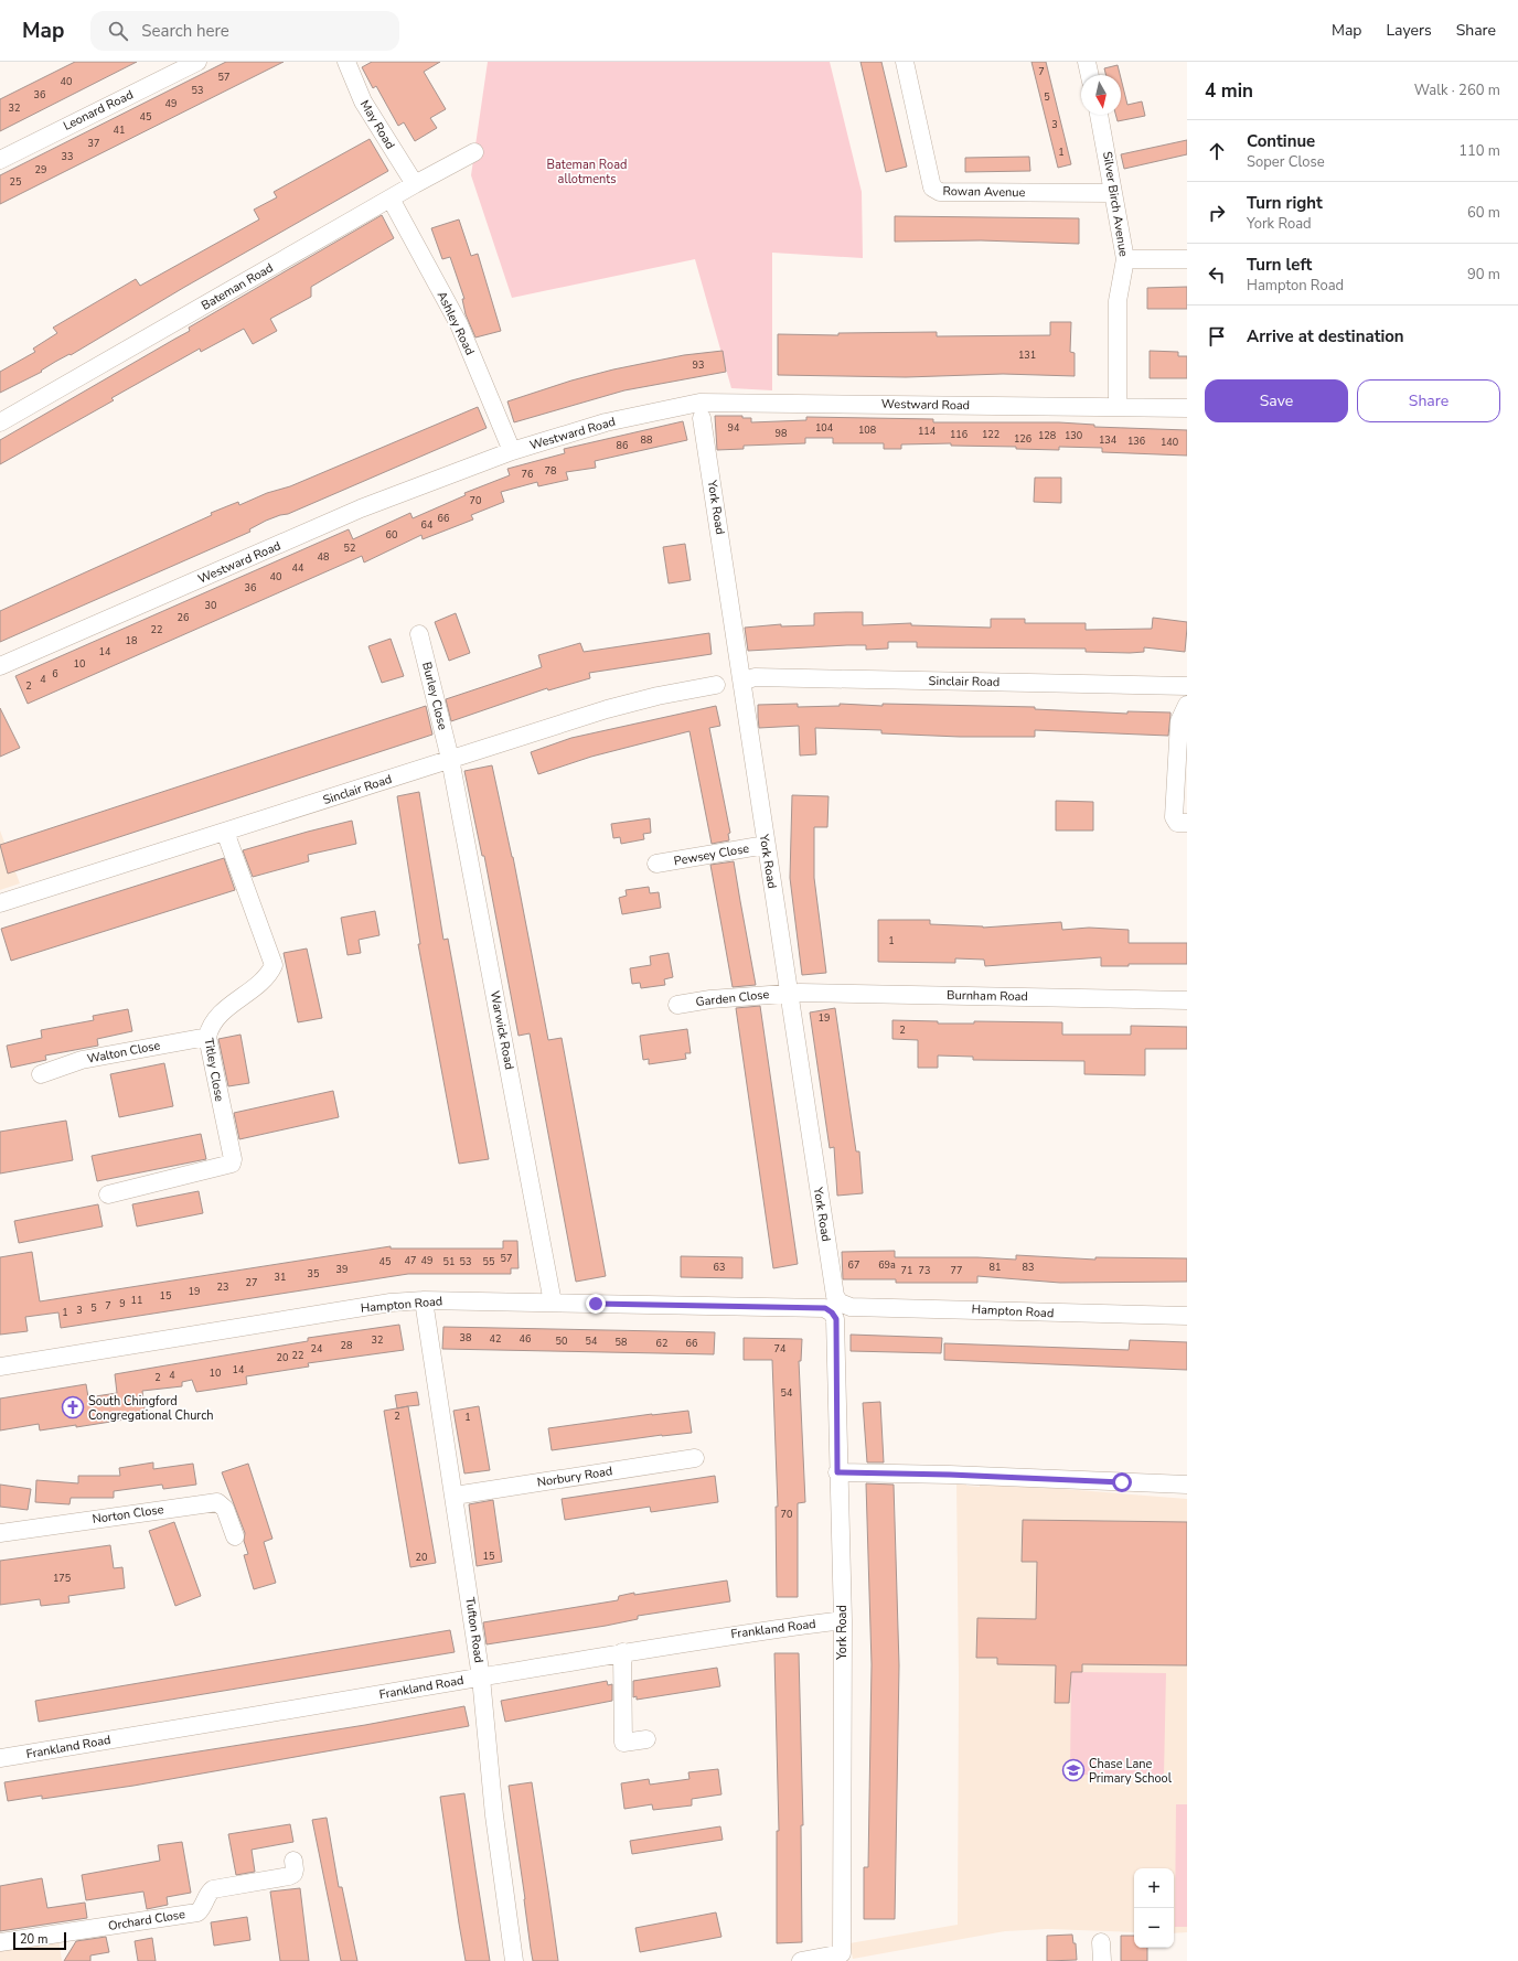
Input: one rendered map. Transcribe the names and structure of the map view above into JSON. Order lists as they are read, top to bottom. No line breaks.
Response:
{"streets":{"street":["Leonard Road","May Road","Rowan Avenue","Silver Birch Avenue","Bateman Road","Ashley Road","Westward Road","York Road","Sinclair Road","Burley Close","Pewsey Close","Burnham Road","Garden Close","Warwick Road","Walton Close","Titley Close","Hampton Road","Norbury Road","Norton Close","Frankland Road","Tufton Road","Orchard Close"]},"crossings":[["May Road","Bateman Road"],["Rowan Avenue","Silver Birch Avenue"],["Silver Birch Avenue","Westward Road"],["Bateman Road","Ashley Road"],["Ashley Road","Westward Road"],["York Road","Sinclair Road"],["York Road","Pewsey Close"],["York Road","Burnham Road"],["York Road","Garden Close"],["York Road","Hampton Road"],["York Road","Frankland Road"],["Sinclair Road","Burley Close"],["Sinclair Road","Warwick Road"],["Sinclair Road","Titley Close"],["Burley Close","Warwick Road"],["Burnham Road","Garden Close"],["Warwick Road","Hampton Road"],["Walton Close","Titley Close"],["Hampton Road","Tufton Road"],["Norbury Road","Tufton Road"],["Frankland Road","Tufton Road"]],"parks":["Bateman Road allotments"],"places":{"church":["South Chingford Congregational Church"],"school or university":["Chase Lane Primary School"]},"house_numbers":["7","57","40","53","36","5","49","32","45","3","41","37","1","33","29","25","131","93","94","104","108","114","98","116","122","128","130","126","88","134","136","140","86","78","76","70","66","64","60","52","48","44","40","36","30","26","22","18","14","10","6","4","2","1","19","2","57","47","49","45","51","53","55","67","69a","63","81","83","39","71","73","77","35","31","27","23","19","15","11","9","7","5","3","1","38","42","46","32","50","54","58","62","66","28","24","74","22","20","14","10","4","2","54","2","1","70","15","20","175"],"scale_bar":"20 m","north":"bottom","page":{"header":"Map","search":"Search here","nav":["Map","Layers","Share"],"heading":["4 min","Walk · 260 m"],"list":[["Continue","Soper Close","110 m"],["Turn right","York Road","60 m"],["Turn left","Hampton Road","90 m"],"Arrive at destination"],"buttons":["Save","Share"],"map_buttons":["+","−"],"scale":"20 m"}}
